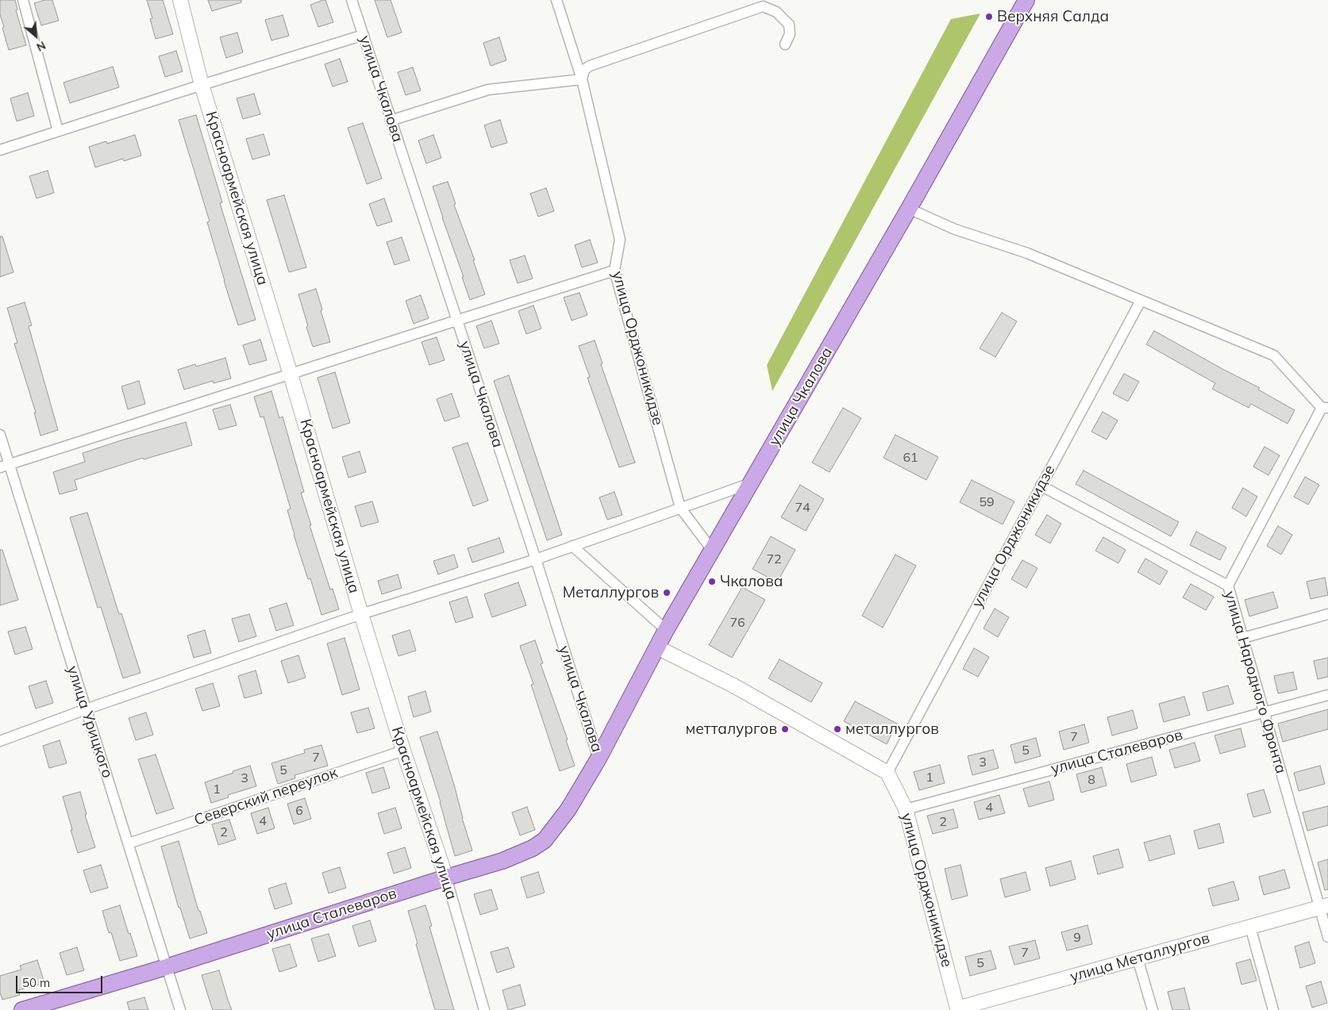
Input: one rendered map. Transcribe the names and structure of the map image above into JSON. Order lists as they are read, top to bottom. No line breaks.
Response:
{"streets":{"main road":["улица Чкалова","улица Сталеваров"],"street":["Красноармейская улица","улица Орджоникидзе","улица Народного Фронта","улица Урицкого","Северский переулок","улица Металлургов"]},"crossings":[["улица Чкалова","улица Орджоникидзе"],["улица Чкалова","улица Сталеваров"],["Красноармейская улица","улица Сталеваров"],["Красноармейская улица","Северский переулок"],["улица Орджоникидзе","улица Народного Фронта"],["улица Орджоникидзе","улица Сталеваров"],["улица Орджоникидзе","улица Металлургов"],["улица Народного Фронта","улица Сталеваров"],["улица Народного Фронта","улица Металлургов"],["улица Урицкого","улица Сталеваров"],["улица Урицкого","Северский переулок"]],"places":["Верхняя Салда","Чкалова","Металлургов","метталургов","металлургов"],"house_numbers":["61","59","74","72","76","7","5","7","3","5","1","3","8","1","4","6","4","2","2","9","7","5"],"scale_bar":"50 m","north":"bottom right"}
